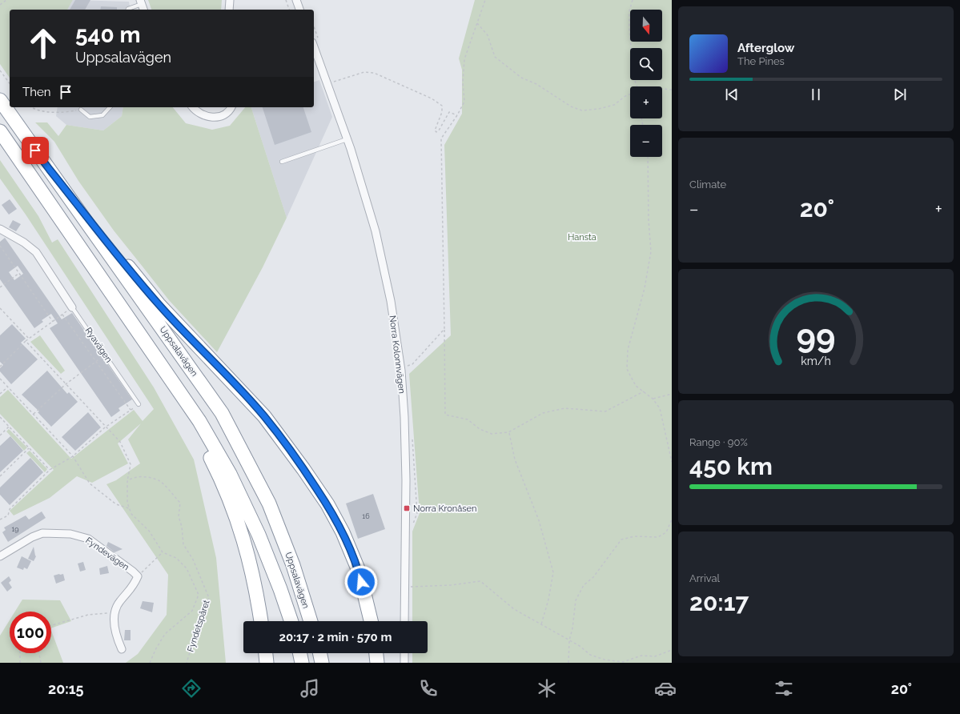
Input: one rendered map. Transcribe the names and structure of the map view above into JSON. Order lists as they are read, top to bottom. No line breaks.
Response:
{"streets":{"highway":["Uppsalavägen"],"street":["Ryavägen","Norra Kolonnvägen","Fyndevägen"],"path":["Fyndetspåret"]},"parks":["Hansta"],"places":{"transit":["Norra Kronåsen"]},"house_numbers":["16","19"],"north":"bottom","page":{"map_buttons":["+","−"],"turn":["540 m","Uppsalavägen"],"song":["Afterglow","The Pines"],"then":"Then","tile":["Climate",["Range · 90%","450 km"],["Arrival","20:17"]],"heat":["−","20°","+"],"limit":"100","trip":"20:17 · 2 min · 570 m","tabs":["20:15","20°"],"gauge":["99","km/h"]}}
